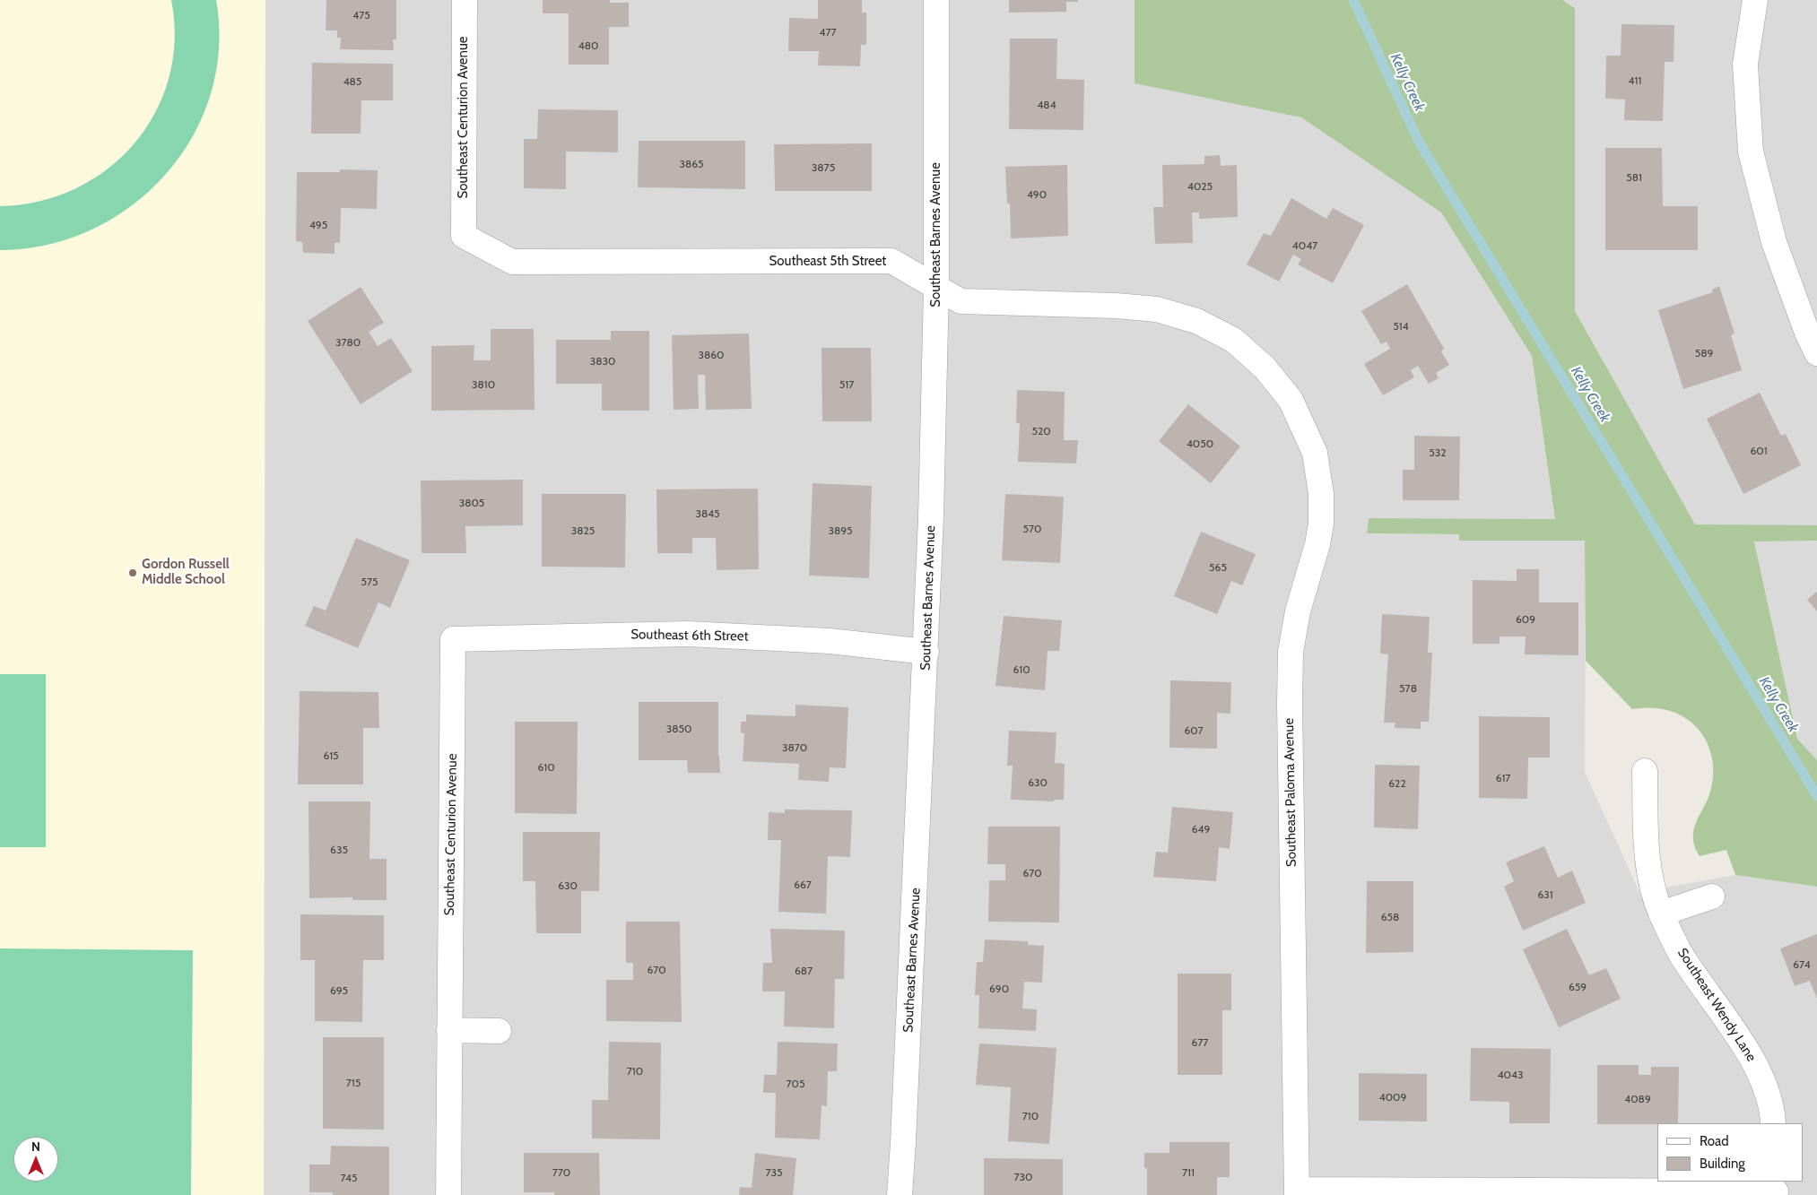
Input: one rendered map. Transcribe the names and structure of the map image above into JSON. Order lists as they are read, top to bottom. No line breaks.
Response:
{"streets":{"street":["Southeast Centurion Avenue","Southeast Barnes Avenue","Southeast 5th Street","Southeast 6th Street","Southeast Paloma Avenue","Southeast Wendy Lane"]},"crossings":[["Southeast Centurion Avenue","Southeast 5th Street"],["Southeast Centurion Avenue","Southeast 6th Street"],["Southeast Barnes Avenue","Southeast 5th Street"],["Southeast Barnes Avenue","Southeast 6th Street"],["Southeast 5th Street","Southeast Paloma Avenue"]],"water":["Kelly Creek"],"places":["Gordon Russell Middle School"],"house_numbers":["475","477","480","411","485","484","3865","3875","581","4025","490","495","4047","514","3780","589","3860","3830","3810","517","520","4050","601","532","3805","3845","570","3825","3895","565","575","609","610","578","3850","607","3870","615","610","617","630","622","649","635","670","667","630","631","658","674","670","687","659","690","695","677","710","4043","715","705","4009","4089","710","770","735","711","730","745"],"legend":["Road","Building"],"north":"top"}
